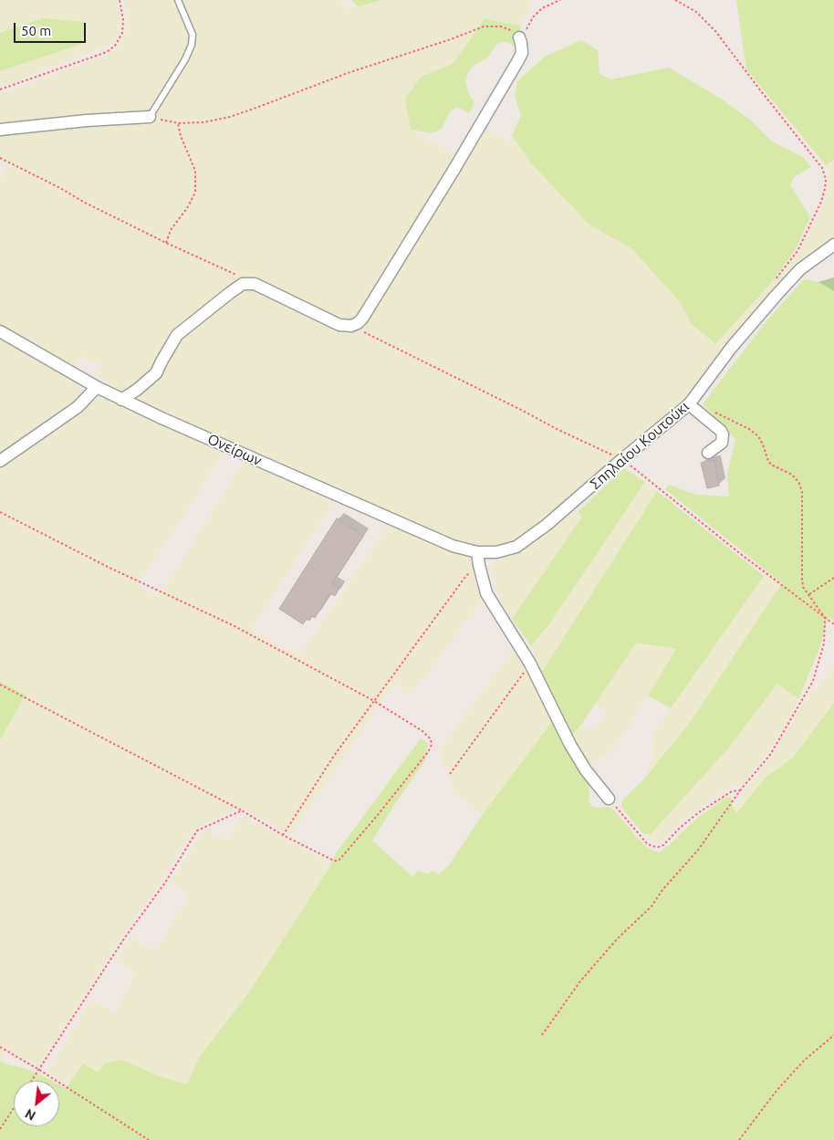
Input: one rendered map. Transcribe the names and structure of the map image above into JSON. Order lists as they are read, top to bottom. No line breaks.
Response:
{"streets":{"street":["Σπηλαίου Κουτούκι","Ονείρων"]},"crossings":[["Σπηλαίου Κουτούκι","Ονείρων"]],"scale_bar":"50 m","north":"bottom left"}
